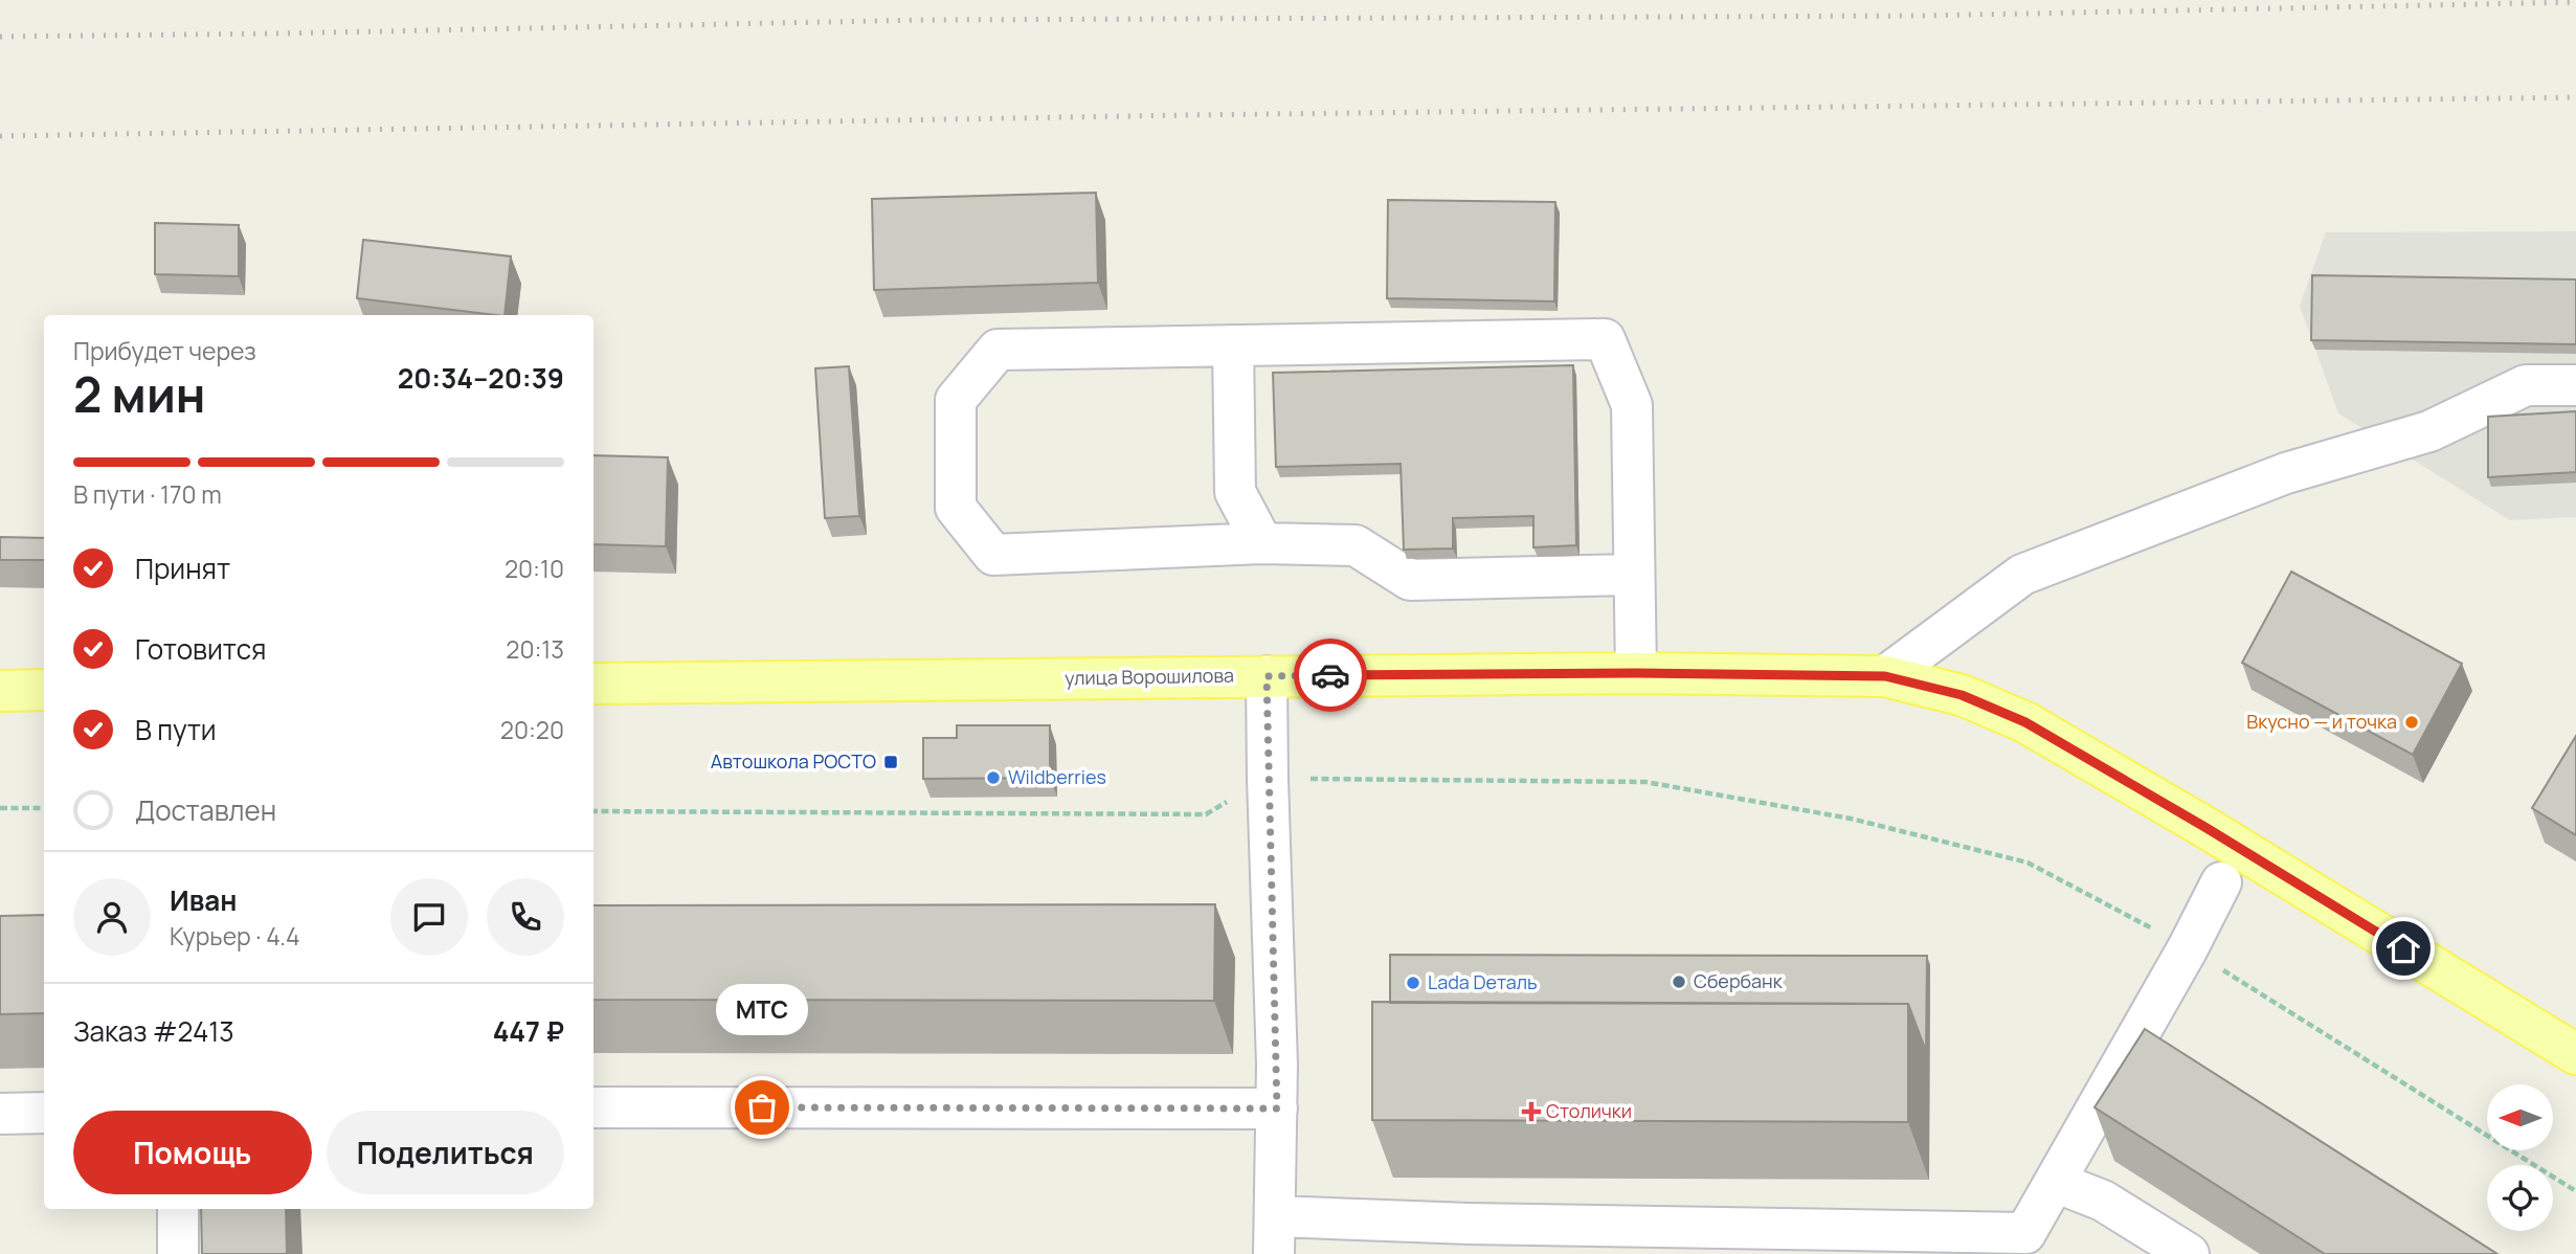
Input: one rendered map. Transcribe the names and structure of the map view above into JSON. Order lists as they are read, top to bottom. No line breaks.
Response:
{"streets":{"main road":["улица Ворошилова"]},"places":{"other":["Вкусно — и точка","Wildberries","Сбербанк","Lada Dеталь","МТС"],"transit":["Автошкола РОСТО"],"health":["Столички"]},"north":"left","page":{"heading":["2 мин","Прибудет через","20:34–20:39"],"panel":["Иван","Курьер · 4.4","Заказ #2413","447 ₽"],"bar":"В пути · 170 m","list":[["Принят","20:10"],["Готовится","20:13"],["В пути","20:20"],"Доставлен"],"bubble":"МТС","buttons":["Помощь","Поделиться"]}}
